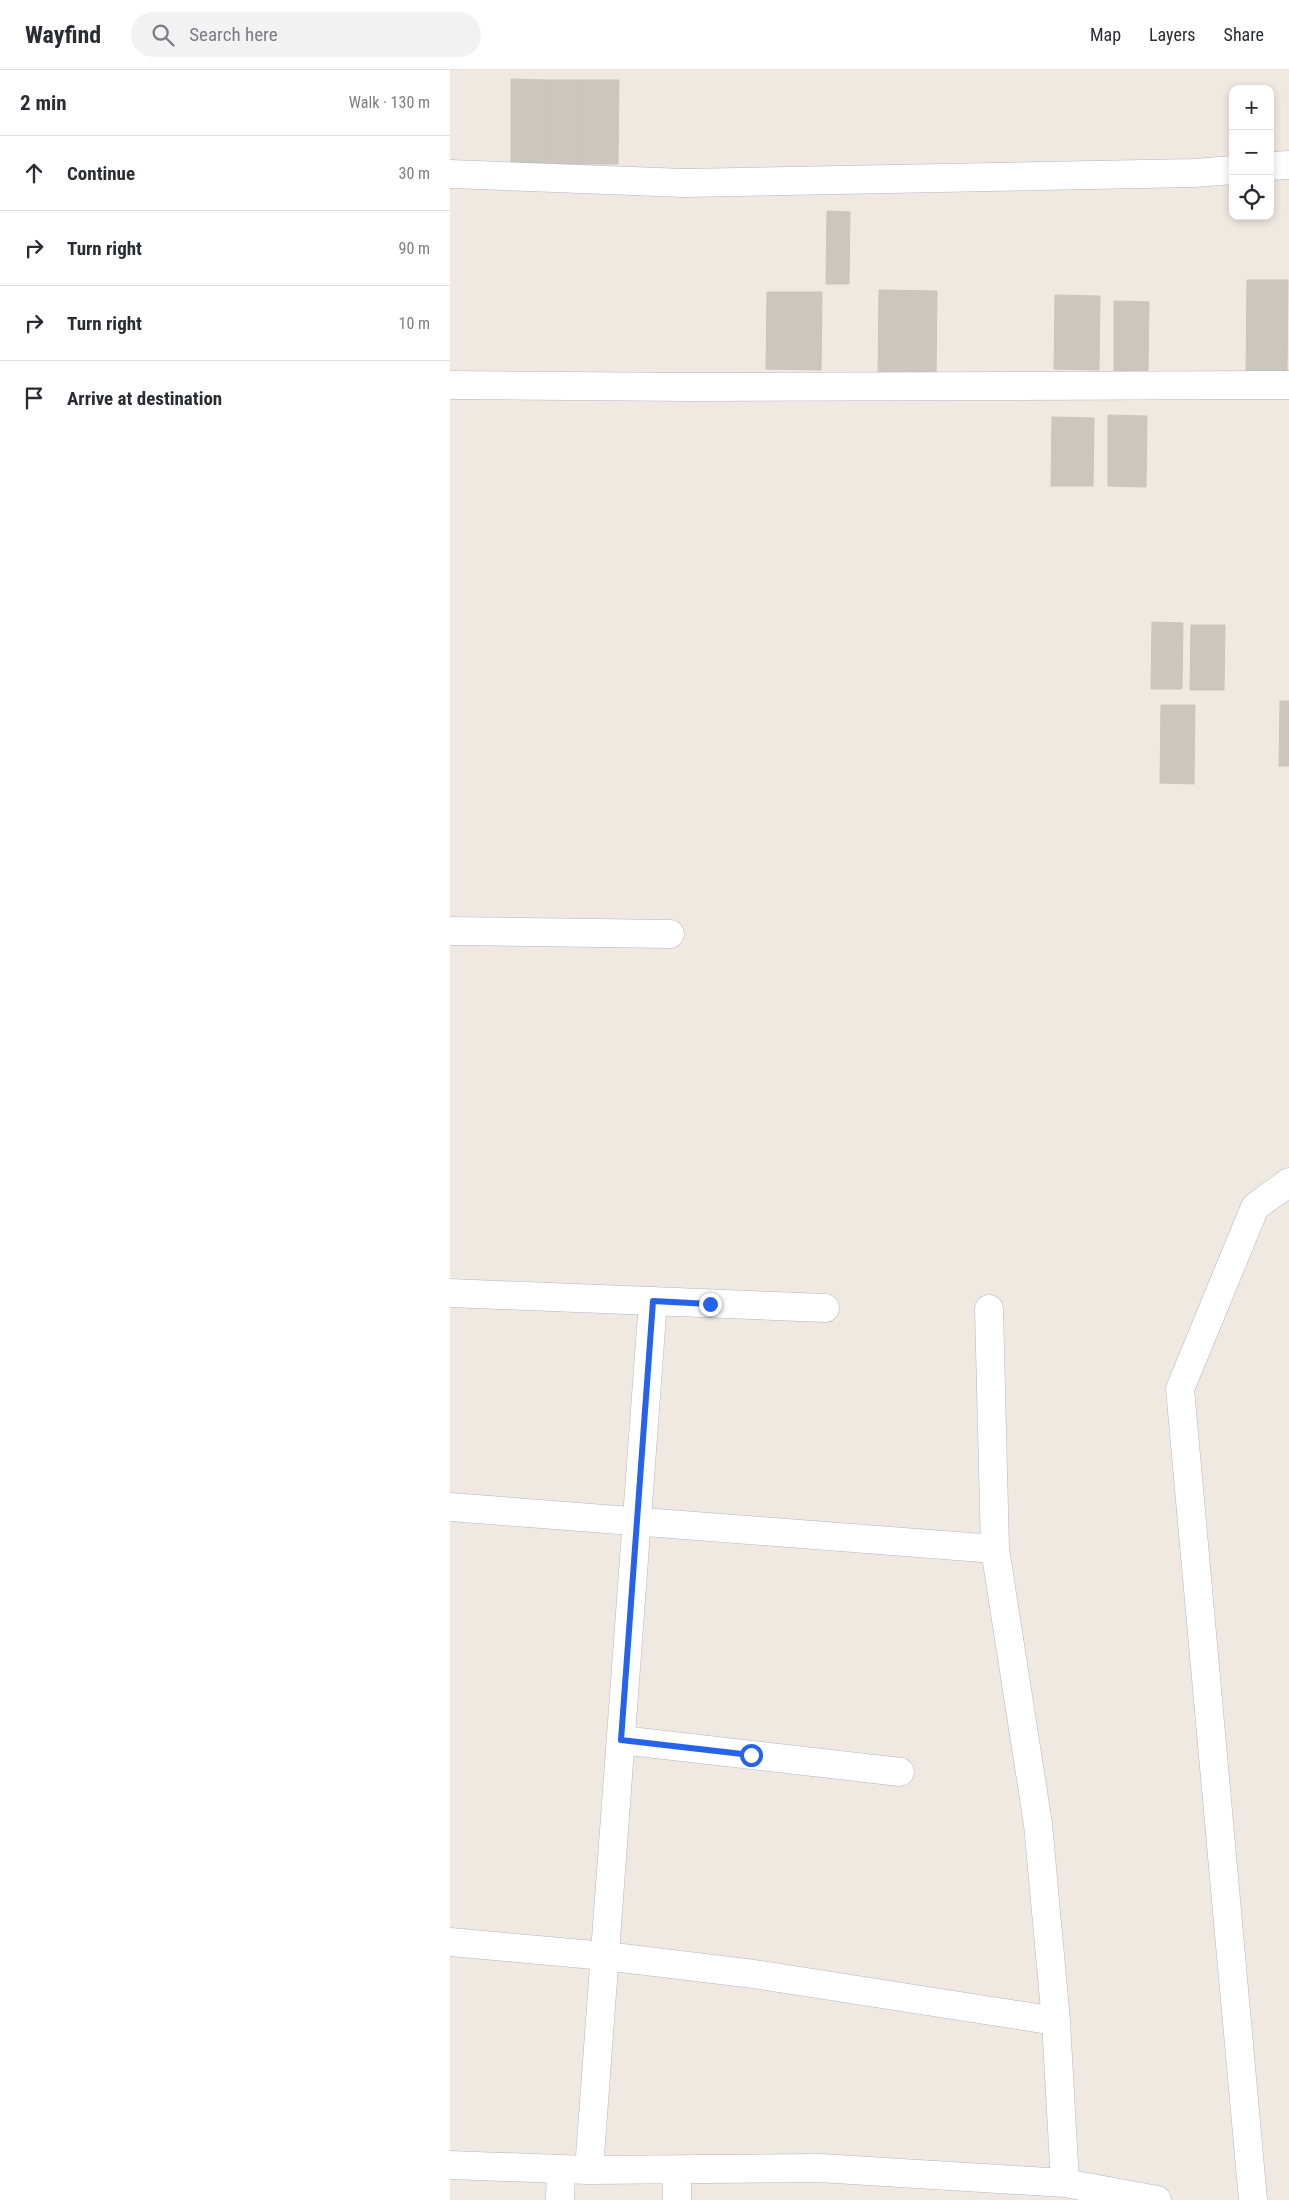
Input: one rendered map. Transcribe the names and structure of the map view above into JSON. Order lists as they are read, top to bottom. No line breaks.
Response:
{"page":{"header":"Wayfind","search":"Search here","nav":["Map","Layers","Share"],"heading":["2 min","Walk · 130 m"],"map_buttons":["+","−"],"list":[["Continue","30 m"],["Turn right","90 m"],["Turn right","10 m"],"Arrive at destination"]}}
